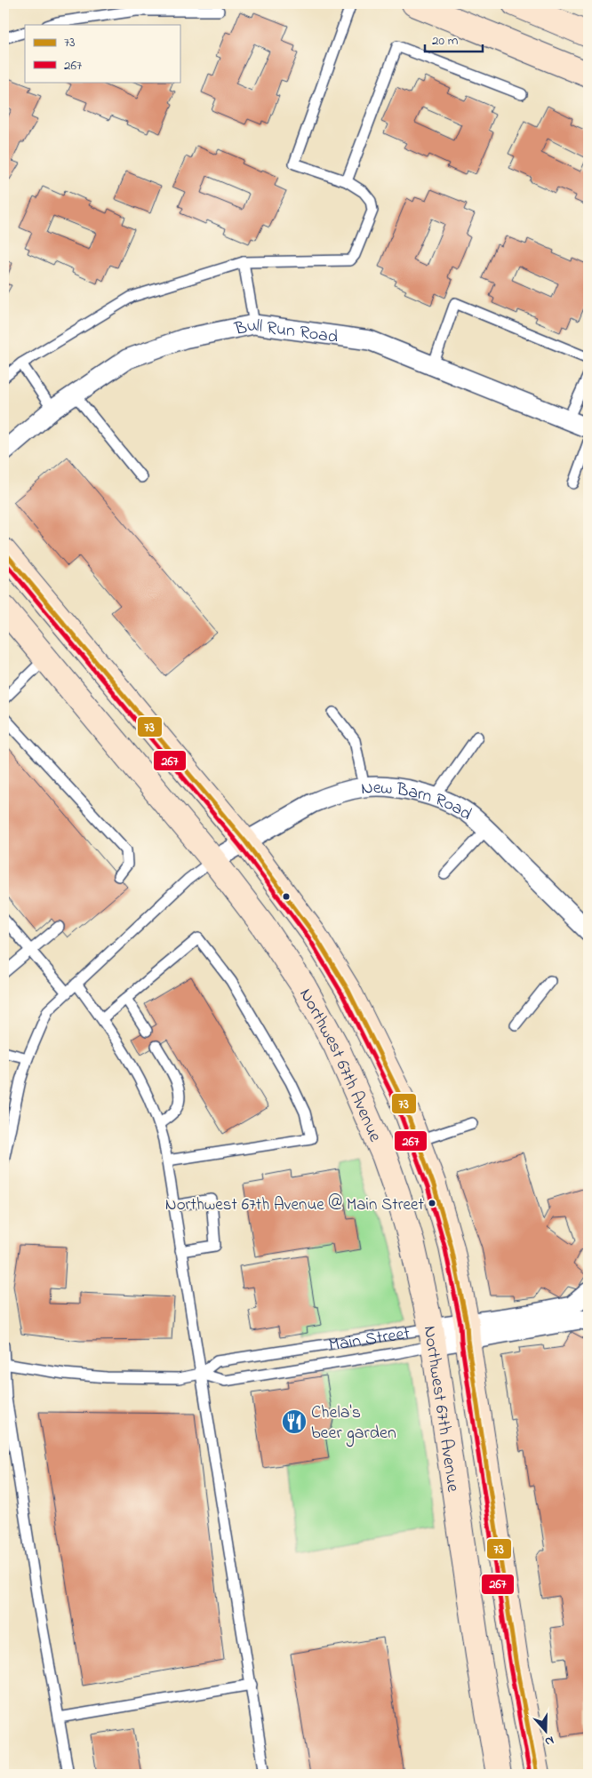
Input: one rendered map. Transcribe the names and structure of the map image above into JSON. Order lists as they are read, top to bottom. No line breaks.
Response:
{"streets":{"main road":["Northwest 67th Avenue"],"street":["Bull Run Road","New Barn Road","Main Street"]},"crossings":[["New Barn Road","Northwest 67th Avenue"],["Northwest 67th Avenue","Main Street"]],"places":{"other":["Northwest 67th Avenue @ Main Street"],"restaurant":["Chela's beer garden"]},"lines":["transit line 73","transit line 267"],"legend":["73","267"],"scale_bar":"20 m","north":"bottom"}
